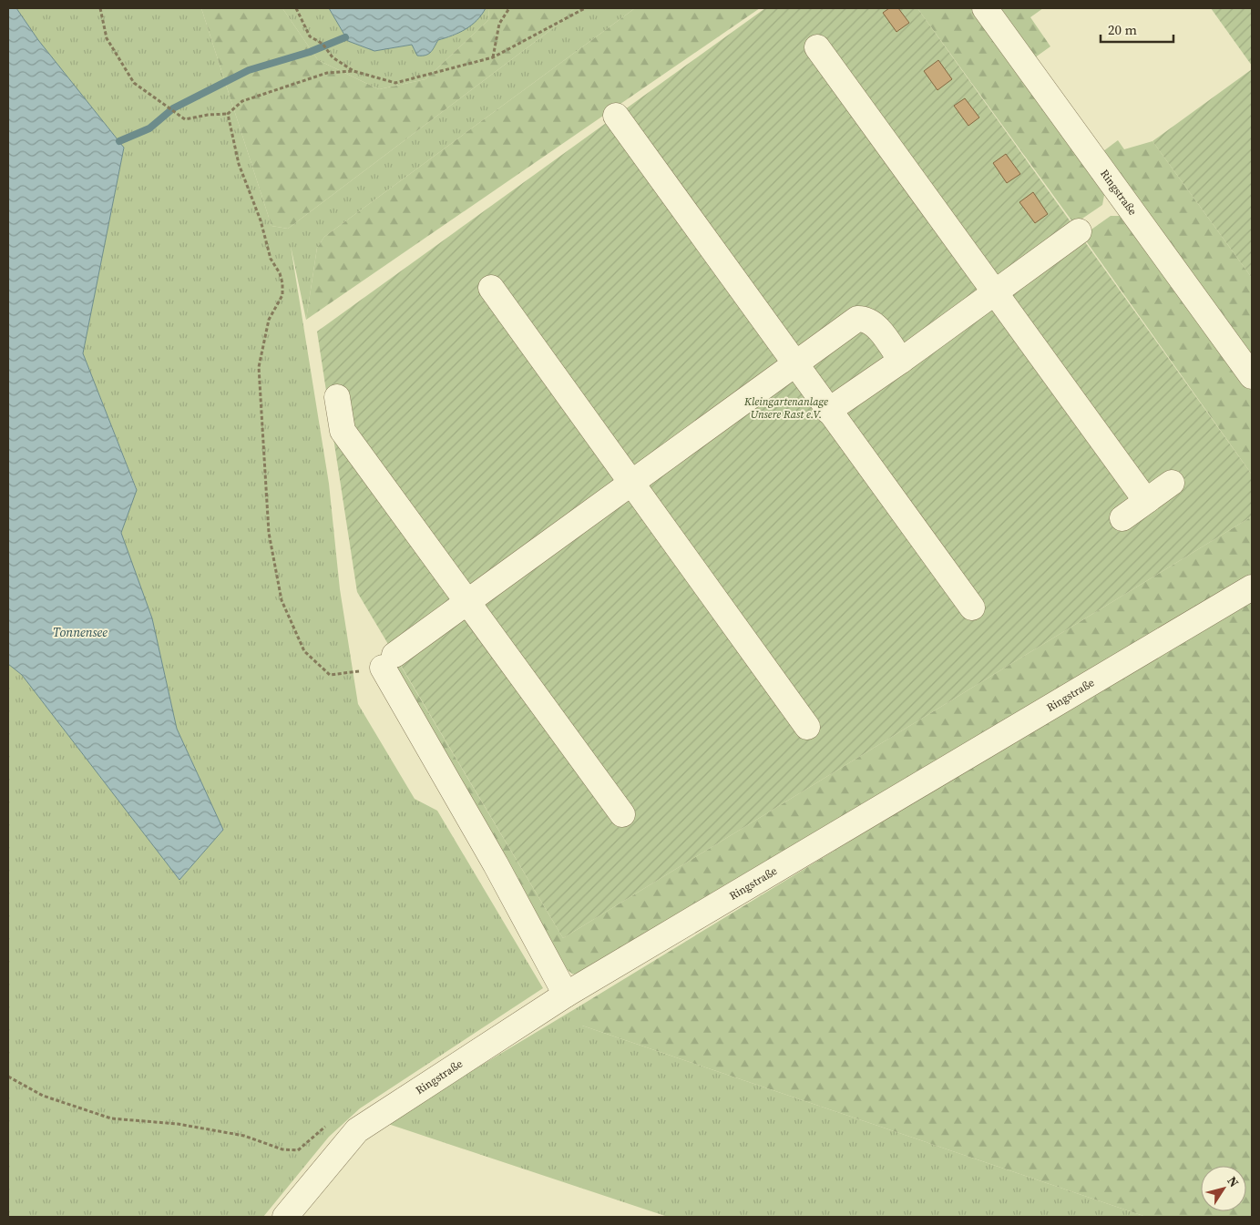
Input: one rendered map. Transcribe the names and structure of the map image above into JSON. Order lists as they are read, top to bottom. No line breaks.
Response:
{"streets":{"street":["Ringstraße"]},"water":["Tonnensee"],"parks":["Kleingartenanlage Unsere Rast e.V."],"scale_bar":"20 m","north":"top right"}
